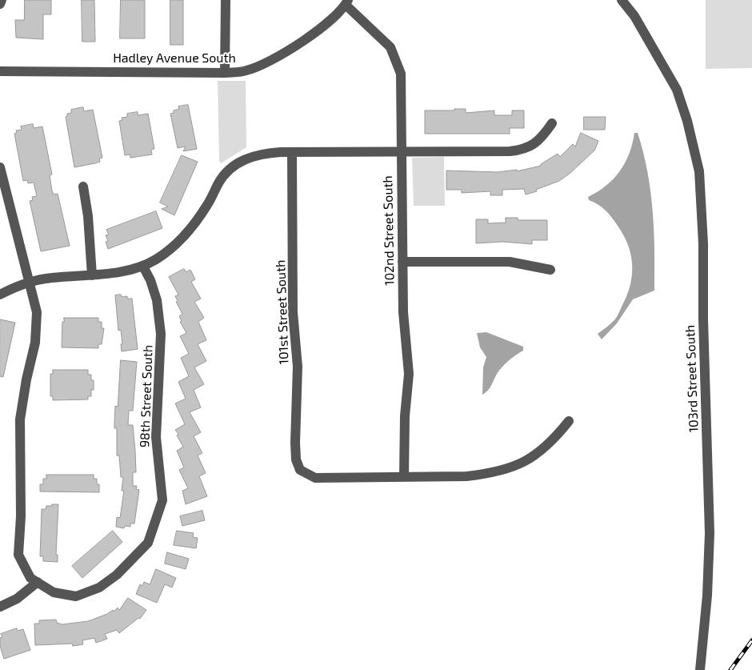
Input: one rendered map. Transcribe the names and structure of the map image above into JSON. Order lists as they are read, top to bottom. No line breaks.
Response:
{"streets":{"street":["Hadley Avenue South","102nd Street South","101st Street South","103rd Street South","98th Street South"]},"crossings":[["Hadley Avenue South","102nd Street South"],["102nd Street South","101st Street South"]]}
